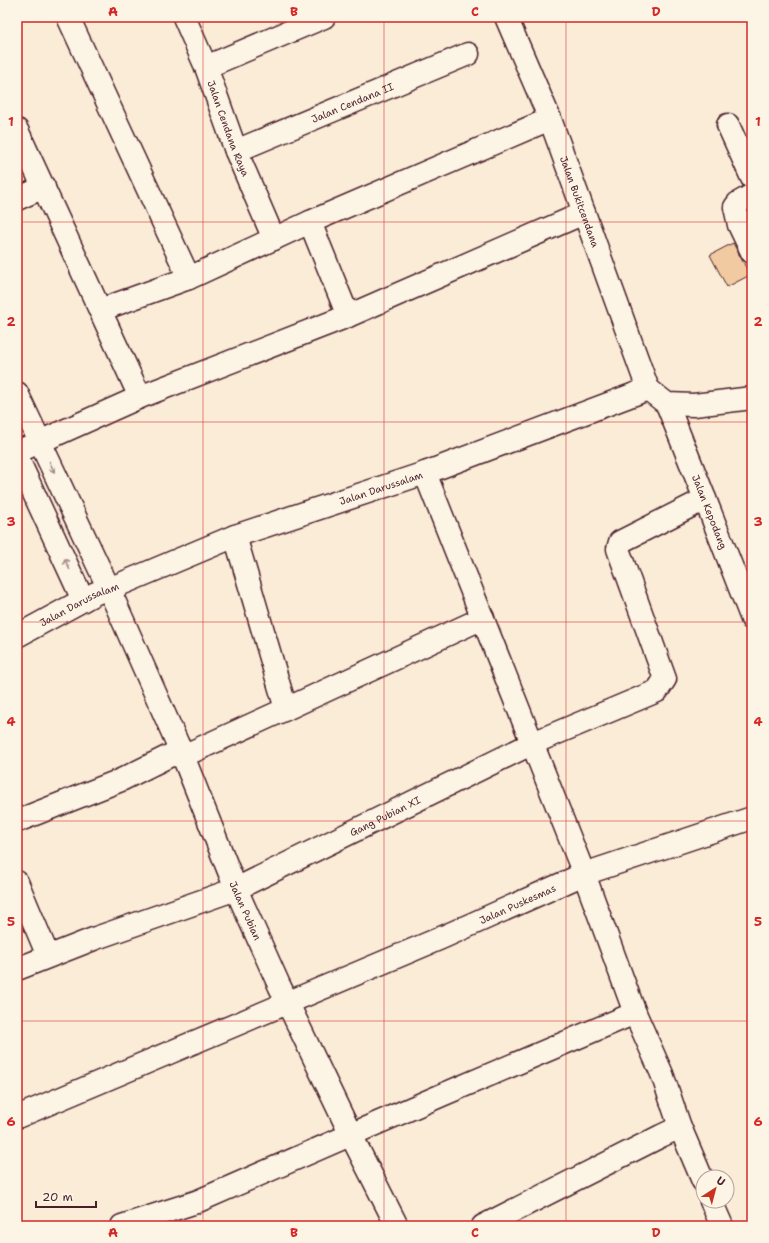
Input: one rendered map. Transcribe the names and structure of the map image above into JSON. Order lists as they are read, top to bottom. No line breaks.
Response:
{"streets":{"street":["Jalan Cendana II","Jalan Cendana Raya","Jalan Bukitcendana","Jalan Darussalam","Jalan Kepodang","Gang Pubian XI","Jalan Puskesmas","Jalan Pubian"]},"crossings":[["Jalan Cendana II","Jalan Cendana Raya"],["Jalan Bukitcendana","Jalan Darussalam"],["Jalan Darussalam","Jalan Pubian"],["Jalan Kepodang","Gang Pubian XI"],["Gang Pubian XI","Jalan Pubian"],["Jalan Puskesmas","Jalan Pubian"]],"scale_bar":"20 m","north":"top right","grid":{"columns":["A","B","C","D"],"rows":["1","2","3","4","5","6"]}}
